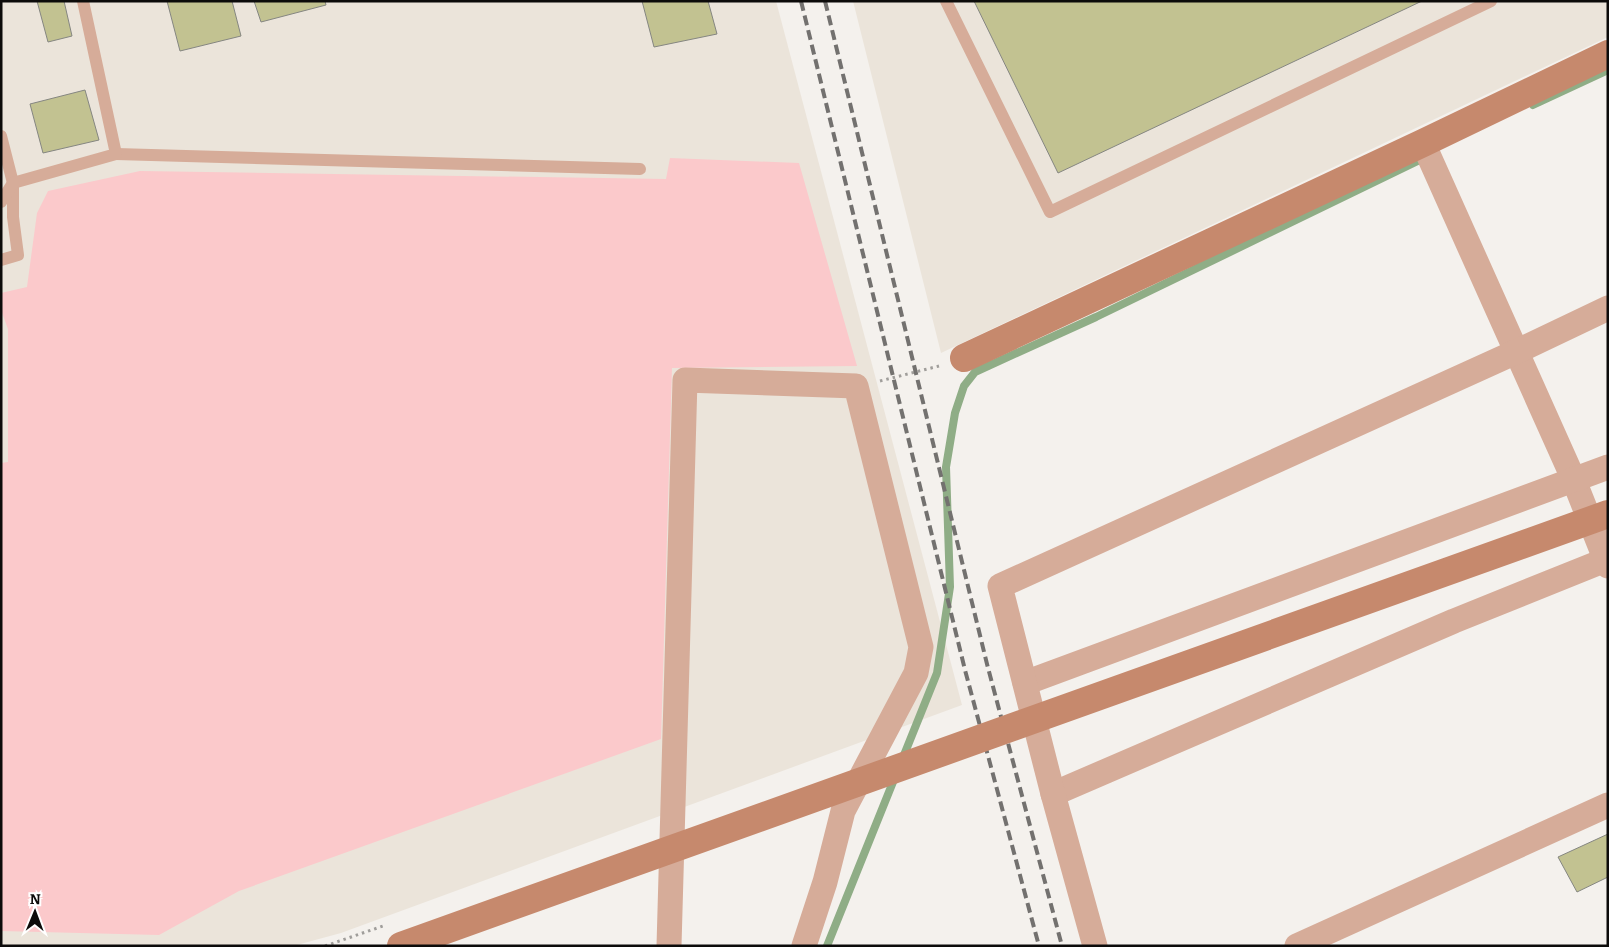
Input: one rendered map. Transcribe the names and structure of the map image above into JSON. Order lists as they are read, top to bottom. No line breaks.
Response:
{"north":"top"}
